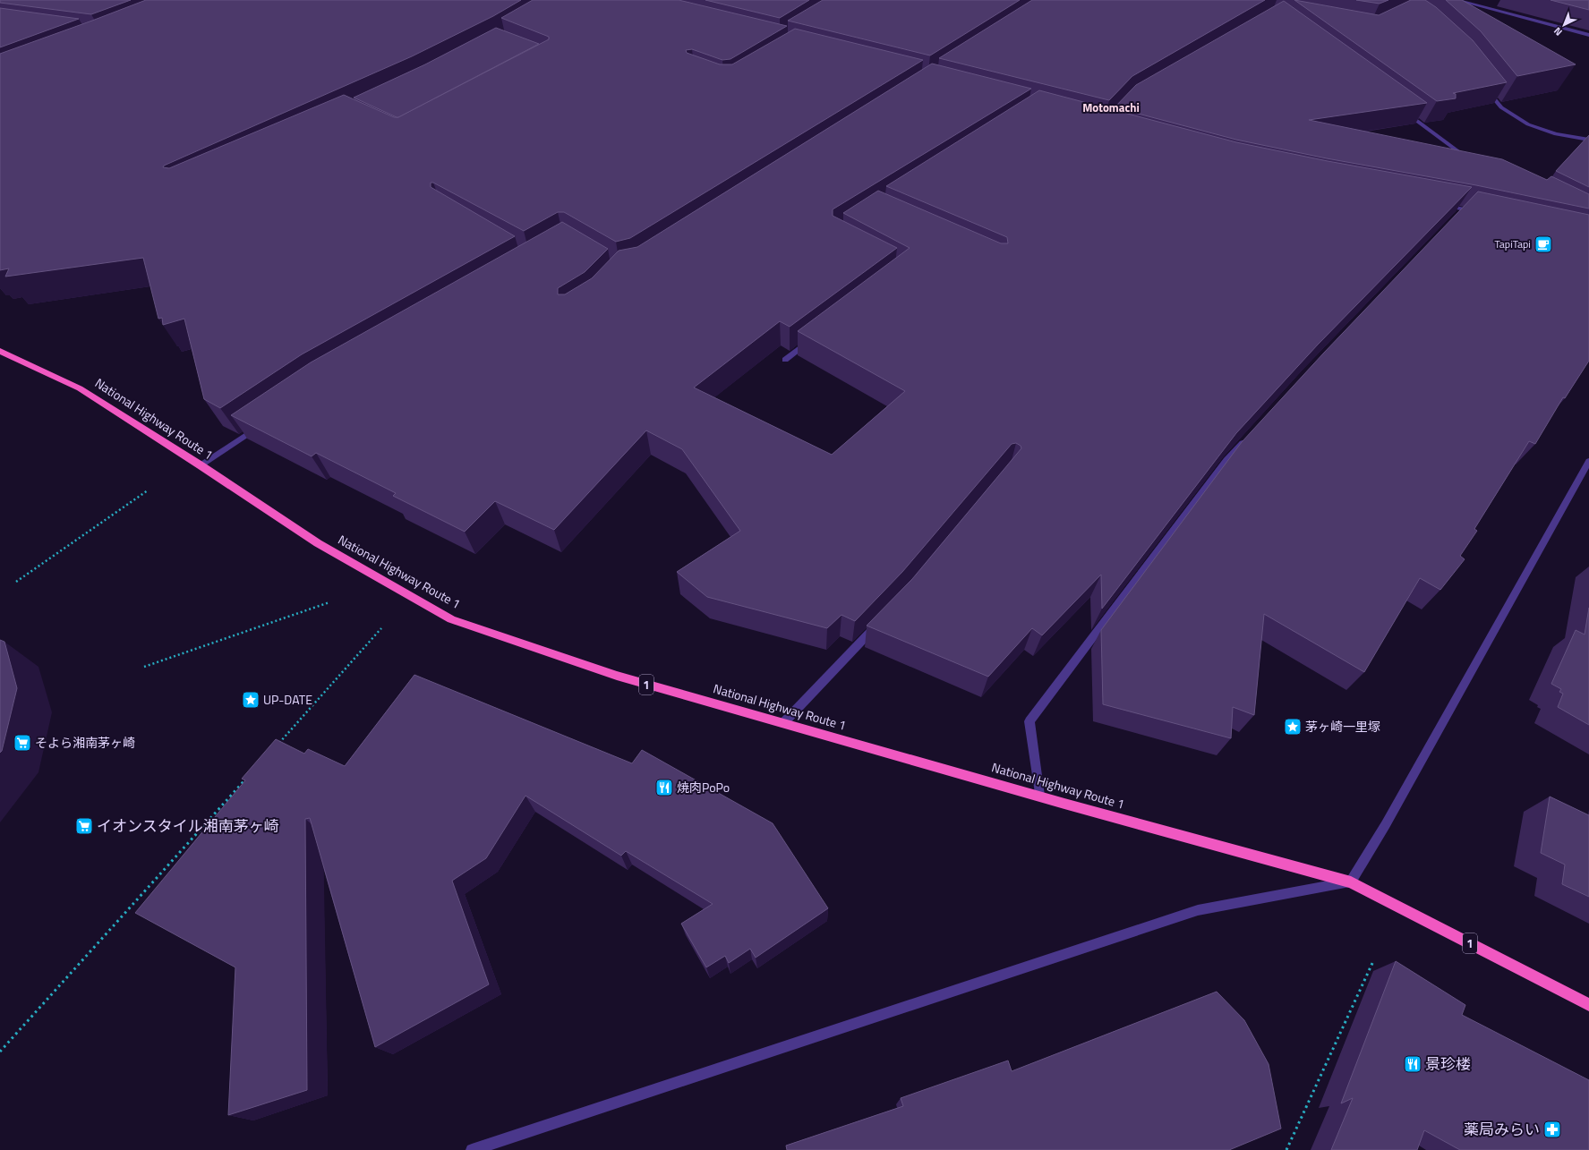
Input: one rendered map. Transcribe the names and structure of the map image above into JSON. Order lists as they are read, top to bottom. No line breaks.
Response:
{"streets":{"highway":["National Highway Route 1","1"]},"districts":["Motomachi"],"places":{"cafe":["TapiTapi"],"place":["UP-DATE","茅ヶ崎一里塚"],"supermarket":["そよら湘南茅ヶ崎","イオンスタイル湘南茅ヶ崎"],"restaurant":["焼肉PoPo","景珍楼"],"pharmacy":["薬局みらい"]},"north":"bottom left"}
